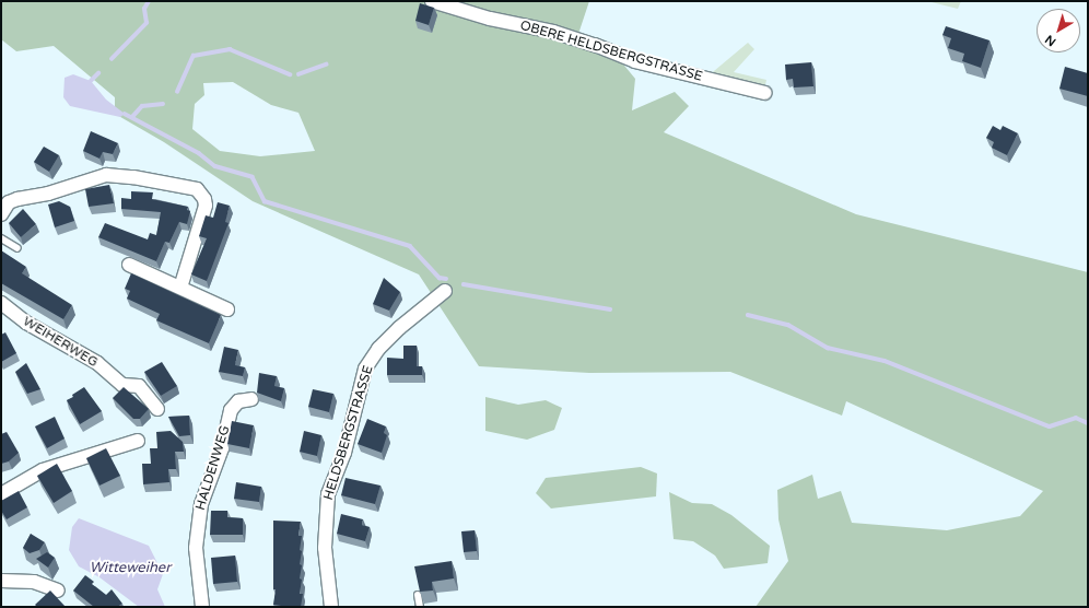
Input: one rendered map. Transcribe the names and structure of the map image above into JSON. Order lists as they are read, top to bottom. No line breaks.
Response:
{"streets":{"street":["OBERE HELDSBERGSTRASSE","WEIHERWEG","HELDSBERGSTRASSE","HALDENWEG"]},"water":["Witteweiher"],"north":"bottom left"}
